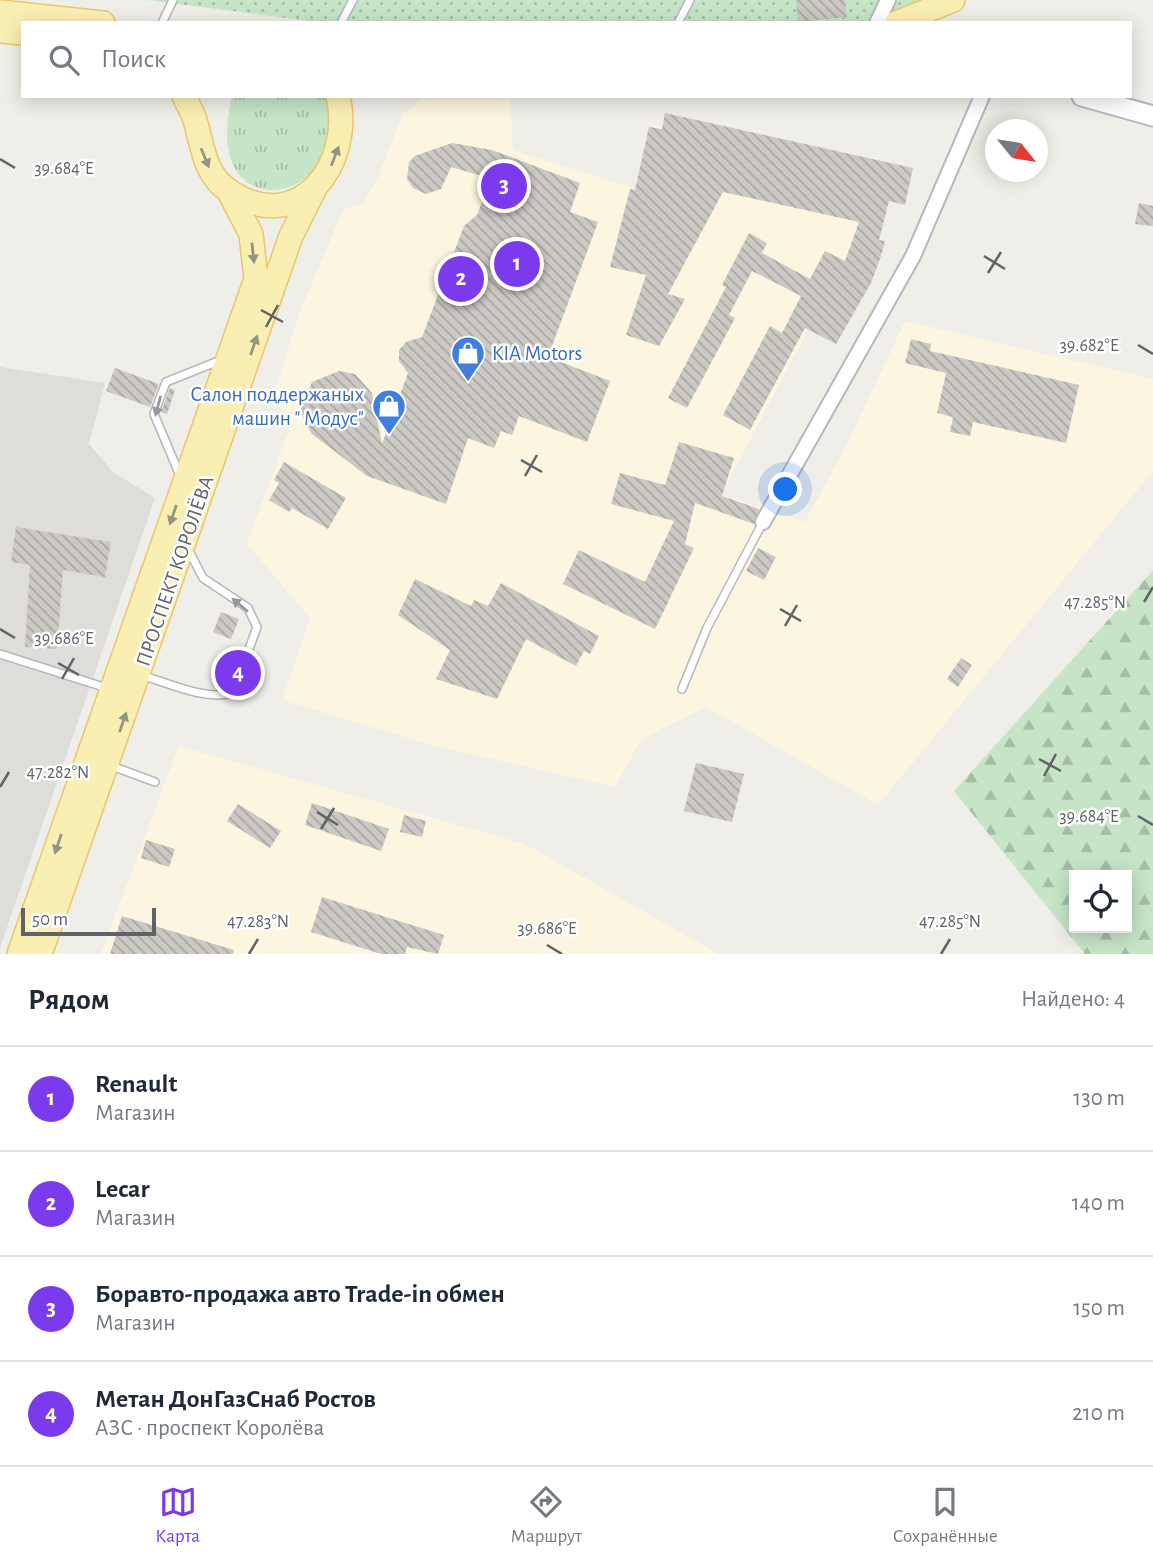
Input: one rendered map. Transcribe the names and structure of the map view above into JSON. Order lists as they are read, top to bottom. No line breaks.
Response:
{"streets":{"main road":["ПРОСПЕКТ КОРОЛЁВА"]},"places":{"shop":["KIA Motors","Салон поддержаных машин \" Модус\""]},"scale_bar":"50 m","north":"bottom right","page":{"search":"Поиск","pins":["3","1","2","4"],"scale":"50 m","heading":["Рядом","Найдено: 4"],"list":[{"mark":"1","name":"Renault","note":"Магазин","value":"130 m"},{"mark":"2","name":"Lecar","note":"Магазин","value":"140 m"},{"mark":"3","name":"Боравто-продажа авто Trade-in обмен","note":"Магазин","value":"150 m"},{"mark":"4","name":"Метан ДонГазСнаб Ростов","note":"АЗС · проспект Королёва","value":"210 m"}],"nav":["Карта","Маршрут","Сохранённые"]},"coordinates":["39.684°E","39.682°E","47.285°N","39.686°E","47.282°N","47.283°N"]}
